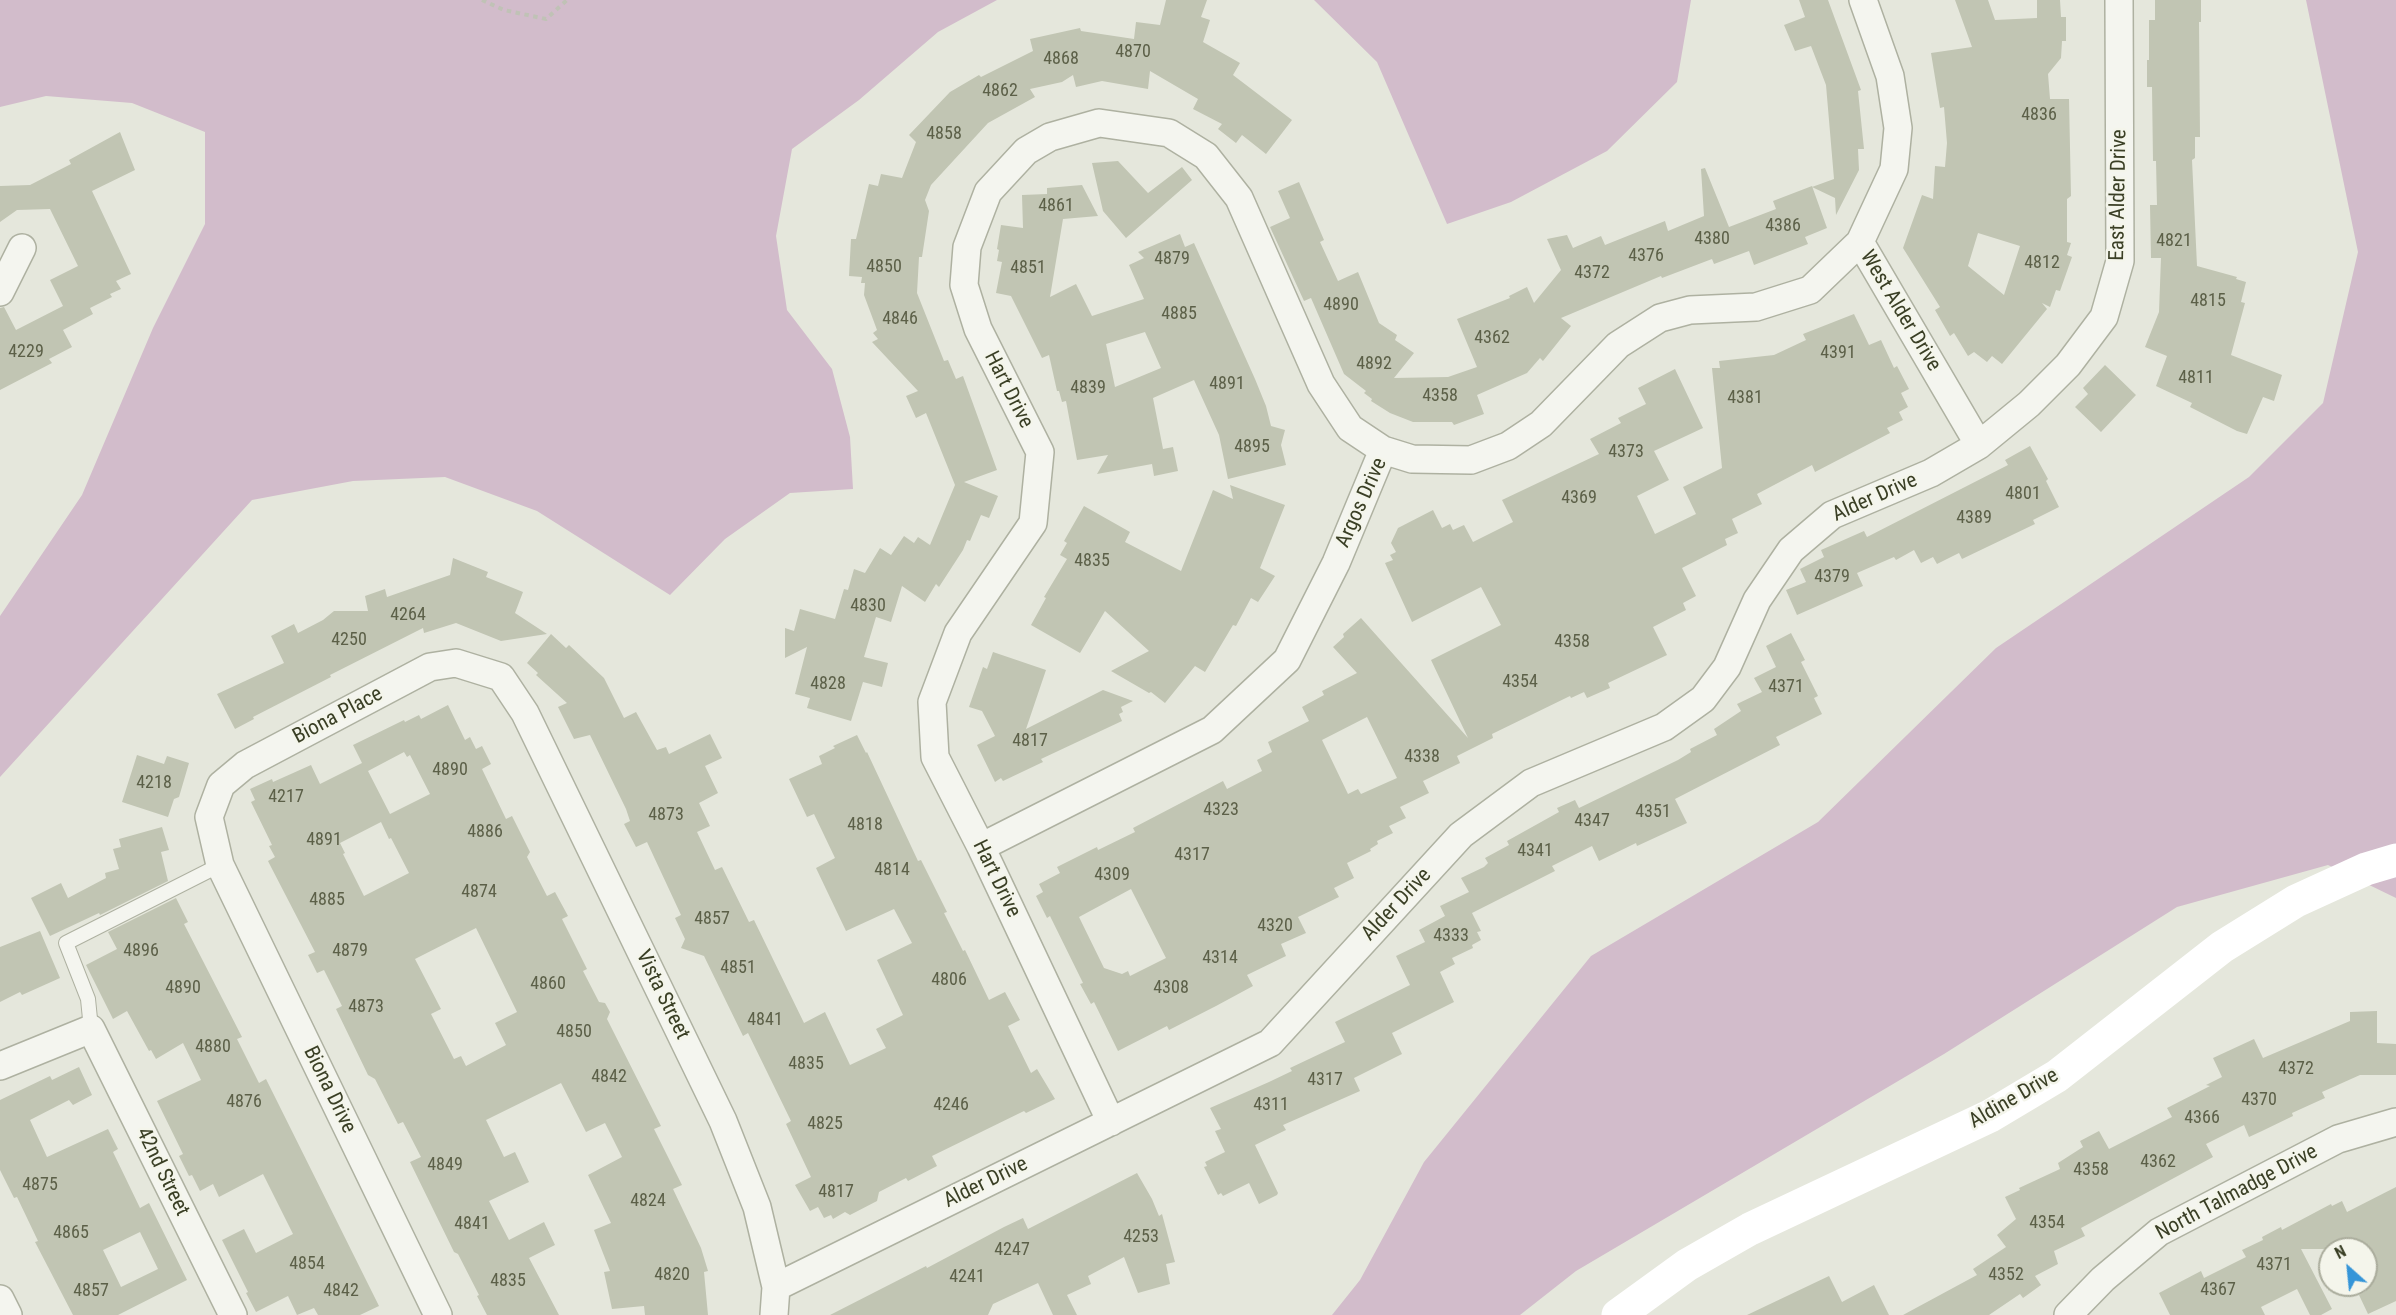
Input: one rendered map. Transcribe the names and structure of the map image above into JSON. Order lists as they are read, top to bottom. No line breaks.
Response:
{"streets":{"main road":["Aldine Drive"],"street":["East Alder Drive","West Alder Drive","Hart Drive","Alder Drive","Argos Drive","Biona Place","Vista Street","Biona Drive","42nd Street","North Talmadge Drive"]},"crossings":[["East Alder Drive","West Alder Drive"],["East Alder Drive","Alder Drive"],["West Alder Drive","Alder Drive"],["West Alder Drive","Argos Drive"],["Hart Drive","Alder Drive"],["Hart Drive","Argos Drive"],["Alder Drive","Vista Street"],["Biona Place","Vista Street"],["Biona Place","Biona Drive"]],"house_numbers":["4870","4868","4862","4836","4858","4861","4386","4380","4821","4376","4879","4812","4850","4851","4372","4815","4890","4885","4846","4362","4229","4391","4892","4811","4891","4839","4358","4381","4895","4373","4801","4369","4389","4835","4379","4830","4264","4250","4358","4354","4828","4371","4817","4338","4890","4218","4217","4323","4351","4873","4347","4818","4886","4891","4341","4317","4814","4309","4874","4885","4857","4320","4333","4896","4879","4314","4851","4806","4860","4890","4308","4873","4841","4850","4880","4835","4372","4842","4317","4370","4876","4246","4311","4366","4825","4362","4849","4358","4875","4817","4824","4354","4841","4865","4253","4247","4854","4371","4820","4352","4241","4835","4367","4857","4842"],"north":"top left"}
